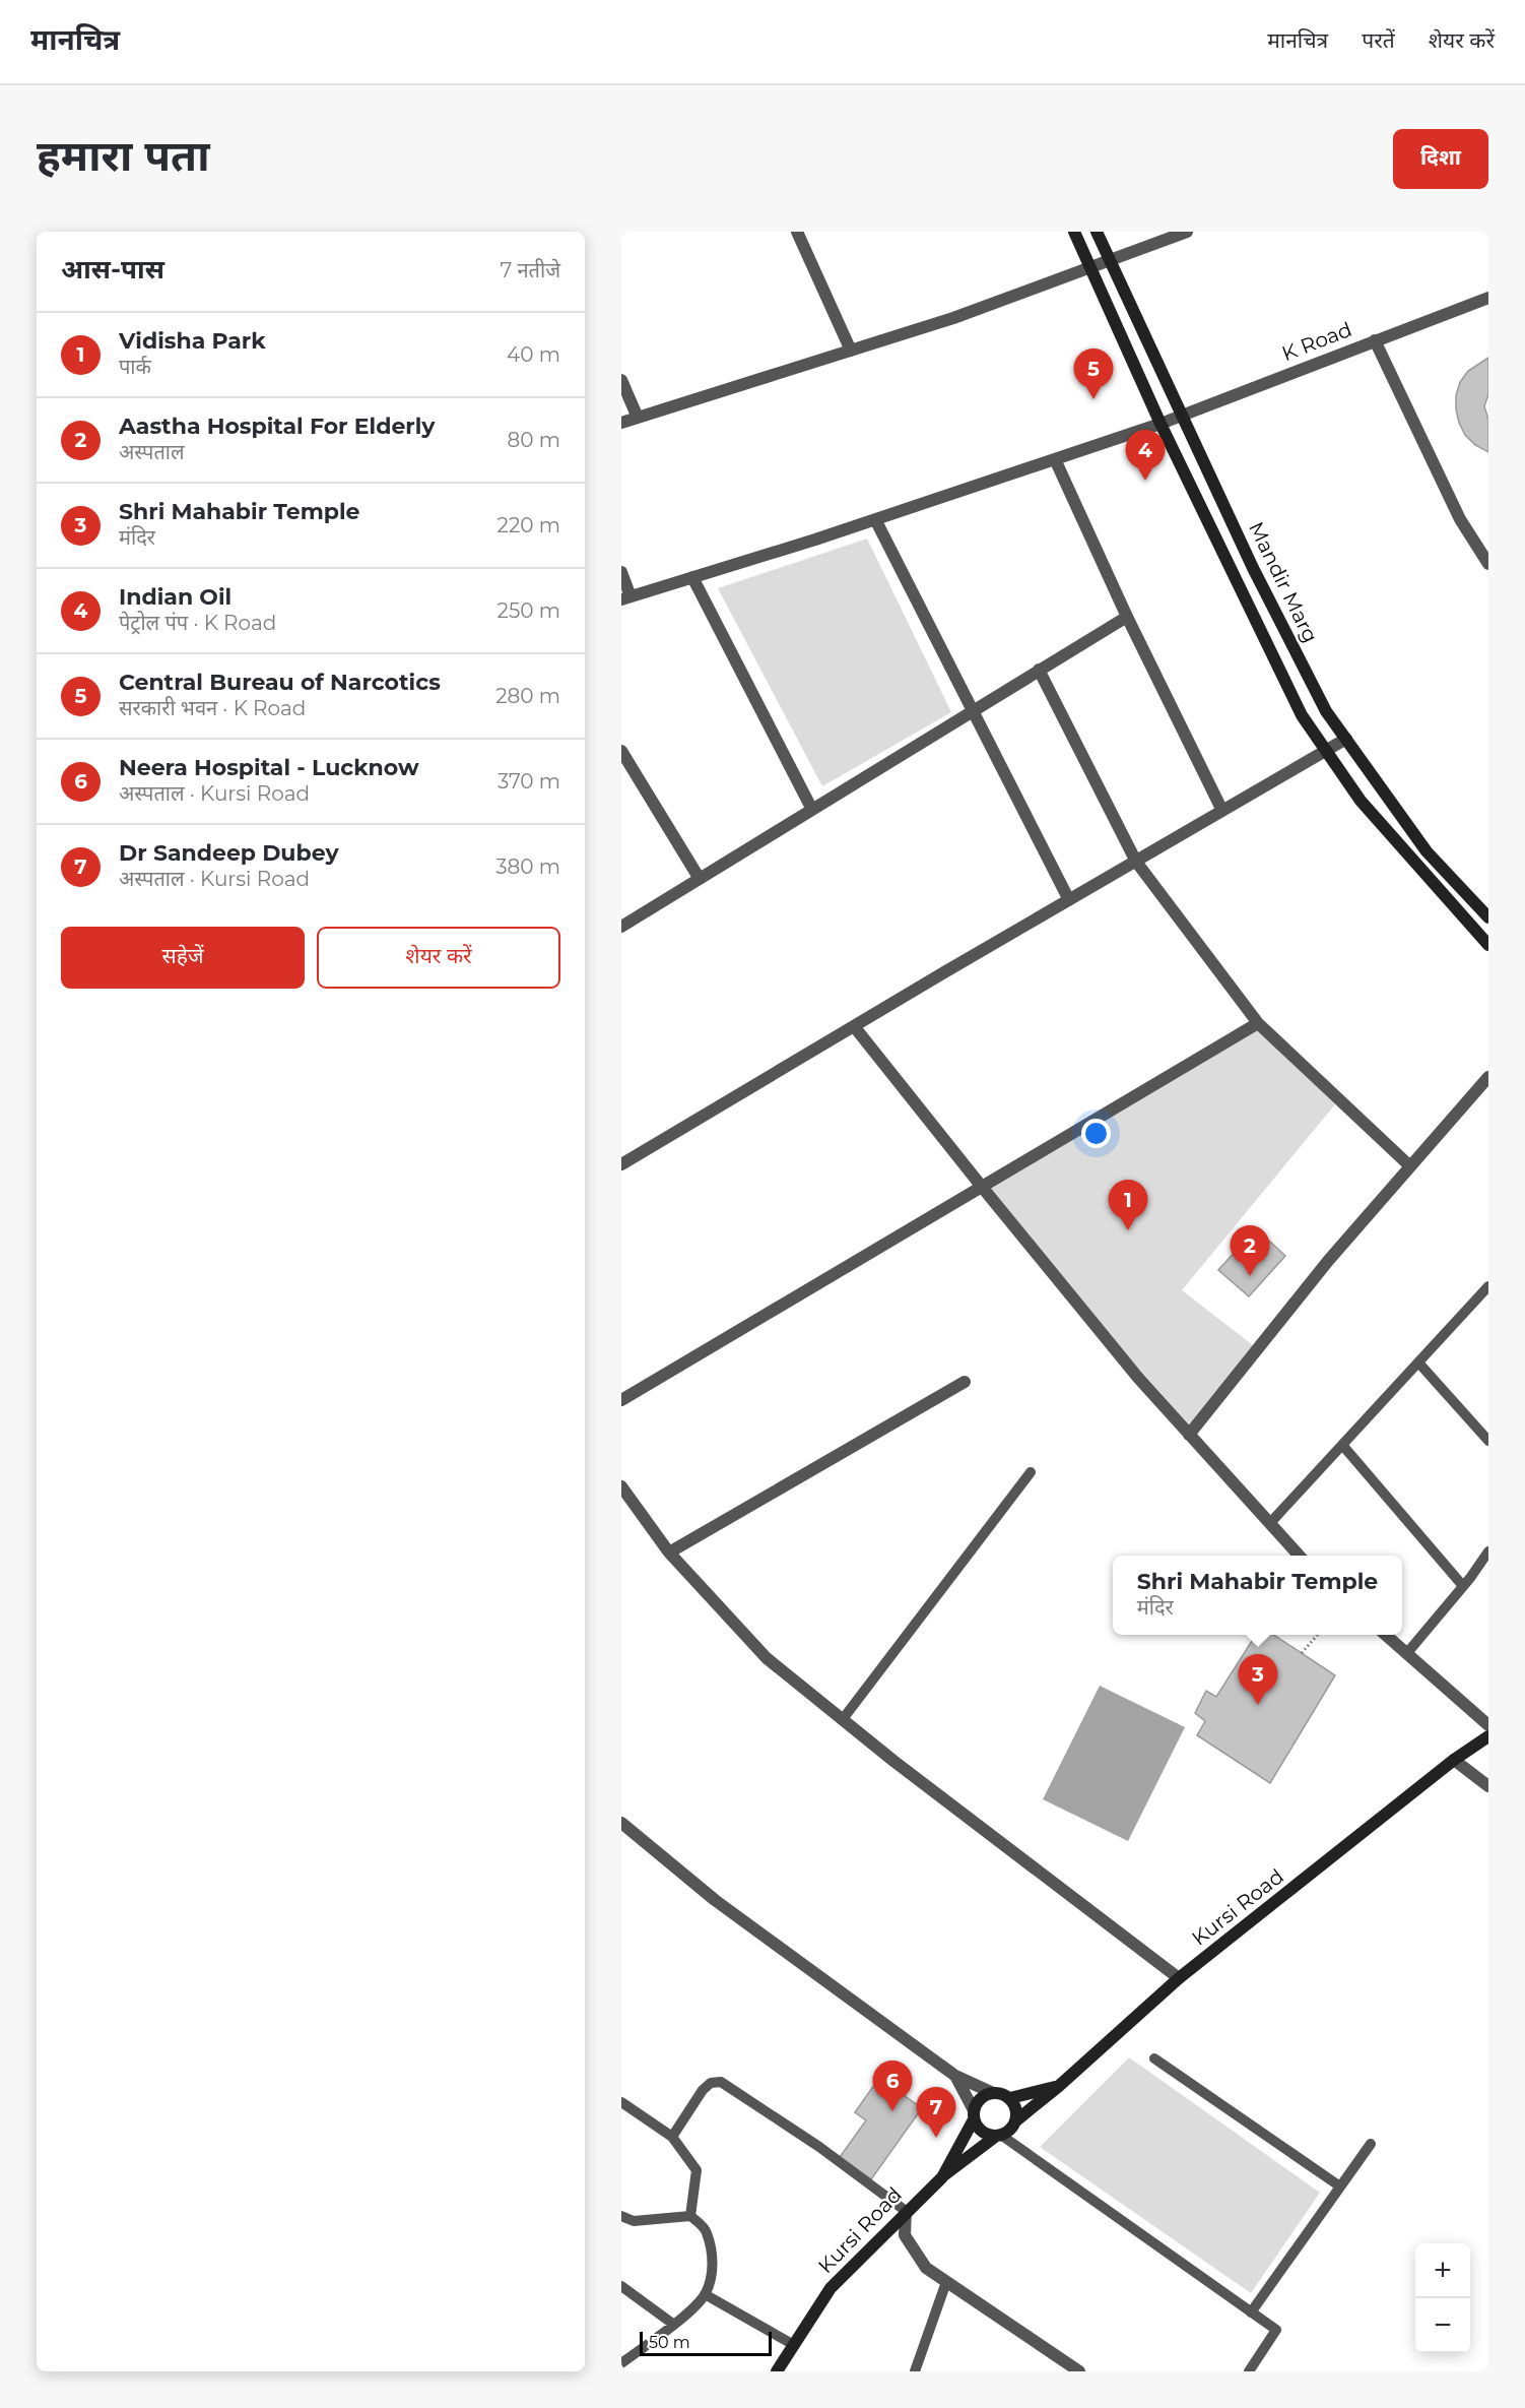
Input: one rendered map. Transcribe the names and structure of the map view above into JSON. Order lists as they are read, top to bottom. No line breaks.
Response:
{"streets":{"main road":["Mandir Marg","Kursi Road"],"street":["K Road"]},"crossings":[["K Road","Mandir Marg"]],"scale_bar":"50 m","page":{"header":"मानचित्र","nav":["मानचित्र","परतें","शेयर करें"],"title":"हमारा पता","buttons":["दिशा",["सहेजें","शेयर करें"]],"heading":["आस-पास","7 नतीजे"],"list":[{"mark":"1","name":"Vidisha Park","note":"पार्क","value":"40 m"},{"mark":"2","name":"Aastha Hospital For Elderly","note":"अस्पताल","value":"80 m"},{"mark":"3","name":"Shri Mahabir Temple","note":"मंदिर","value":"220 m"},{"mark":"4","name":"Indian Oil","note":"पेट्रोल पंप · K Road","value":"250 m"},{"mark":"5","name":"Central Bureau of Narcotics","note":"सरकारी भवन · K Road","value":"280 m"},{"mark":"6","name":"Neera Hospital - Lucknow","note":"अस्पताल · Kursi Road","value":"370 m"},{"mark":"7","name":"Dr Sandeep Dubey","note":"अस्पताल · Kursi Road","value":"380 m"}],"pins":["5","4","1","2","3","6","7"],"popup":["Shri Mahabir Temple","मंदिर"],"map_buttons":["+","−"],"scale":"50 m"}}
